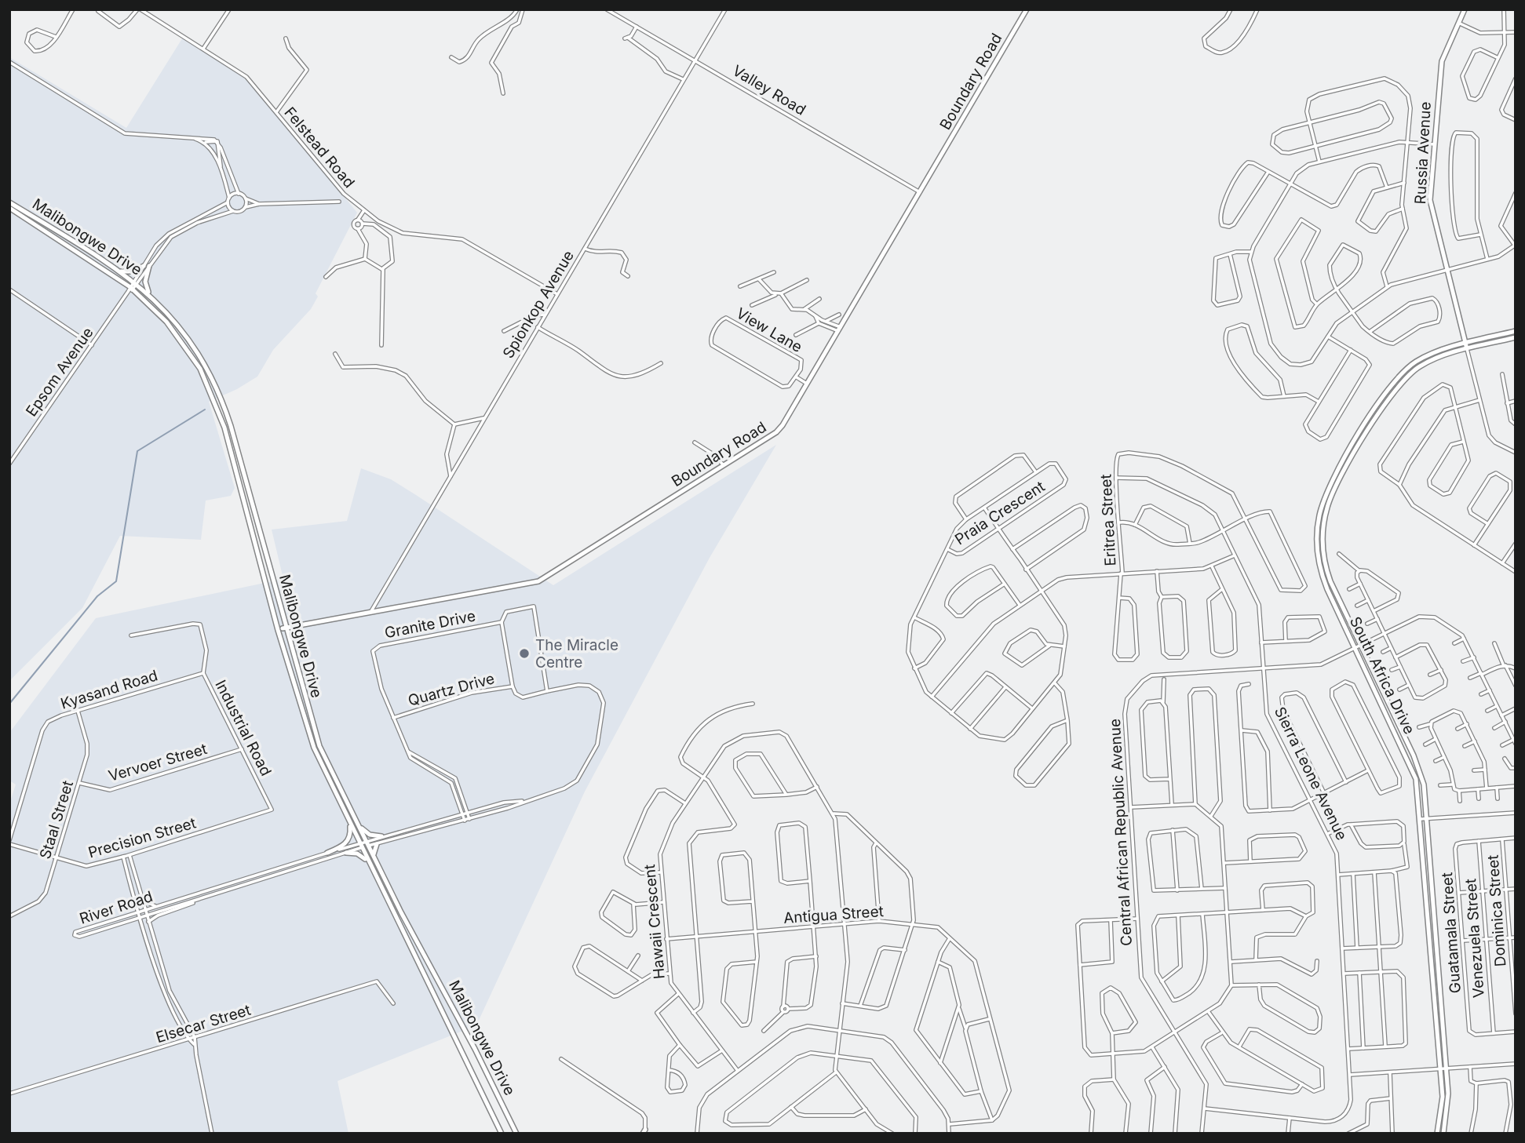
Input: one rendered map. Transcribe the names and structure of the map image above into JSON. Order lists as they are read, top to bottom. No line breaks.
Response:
{"streets":{"street":["Boundary Road","Valley Road","Felstead Road","Russia Avenue","Malibongwe Drive","Spionkop Avenue","View Lane","Epsom Avenue","Praia Crescent","Eritrea Street","Granite Drive","South Africa Drive","Kyasand Road","Quartz Drive","Industrial Road","Vervoer Street","Sierra Leone Avenue","Staal Street","Central African Republic Avenue","Precision Street","River Road","Dominica Street","Antigua Street","Hawaii Crescent","Guatamala Street","Venezuela Street","Elsecar Street"]},"crossings":[["Boundary Road","Valley Road"],["Boundary Road","Malibongwe Drive"],["Boundary Road","Spionkop Avenue"],["Boundary Road","View Lane"],["Valley Road","Spionkop Avenue"],["Felstead Road","Spionkop Avenue"],["Russia Avenue","South Africa Drive"],["Malibongwe Drive","Epsom Avenue"],["Malibongwe Drive","River Road"],["Eritrea Street","Sierra Leone Avenue"],["Granite Drive","Quartz Drive"],["Granite Drive","River Road"],["South Africa Drive","Central African Republic Avenue"],["Kyasand Road","Industrial Road"],["Kyasand Road","Staal Street"],["Kyasand Road","Precision Street"],["Industrial Road","Vervoer Street"],["Industrial Road","Precision Street"],["Vervoer Street","Staal Street"],["Sierra Leone Avenue","Central African Republic Avenue"],["Staal Street","Precision Street"],["Dominica Street","Guatamala Street"],["Antigua Street","Hawaii Crescent"],["Guatamala Street","Venezuela Street"]],"places":["The Miracle Centre"]}
